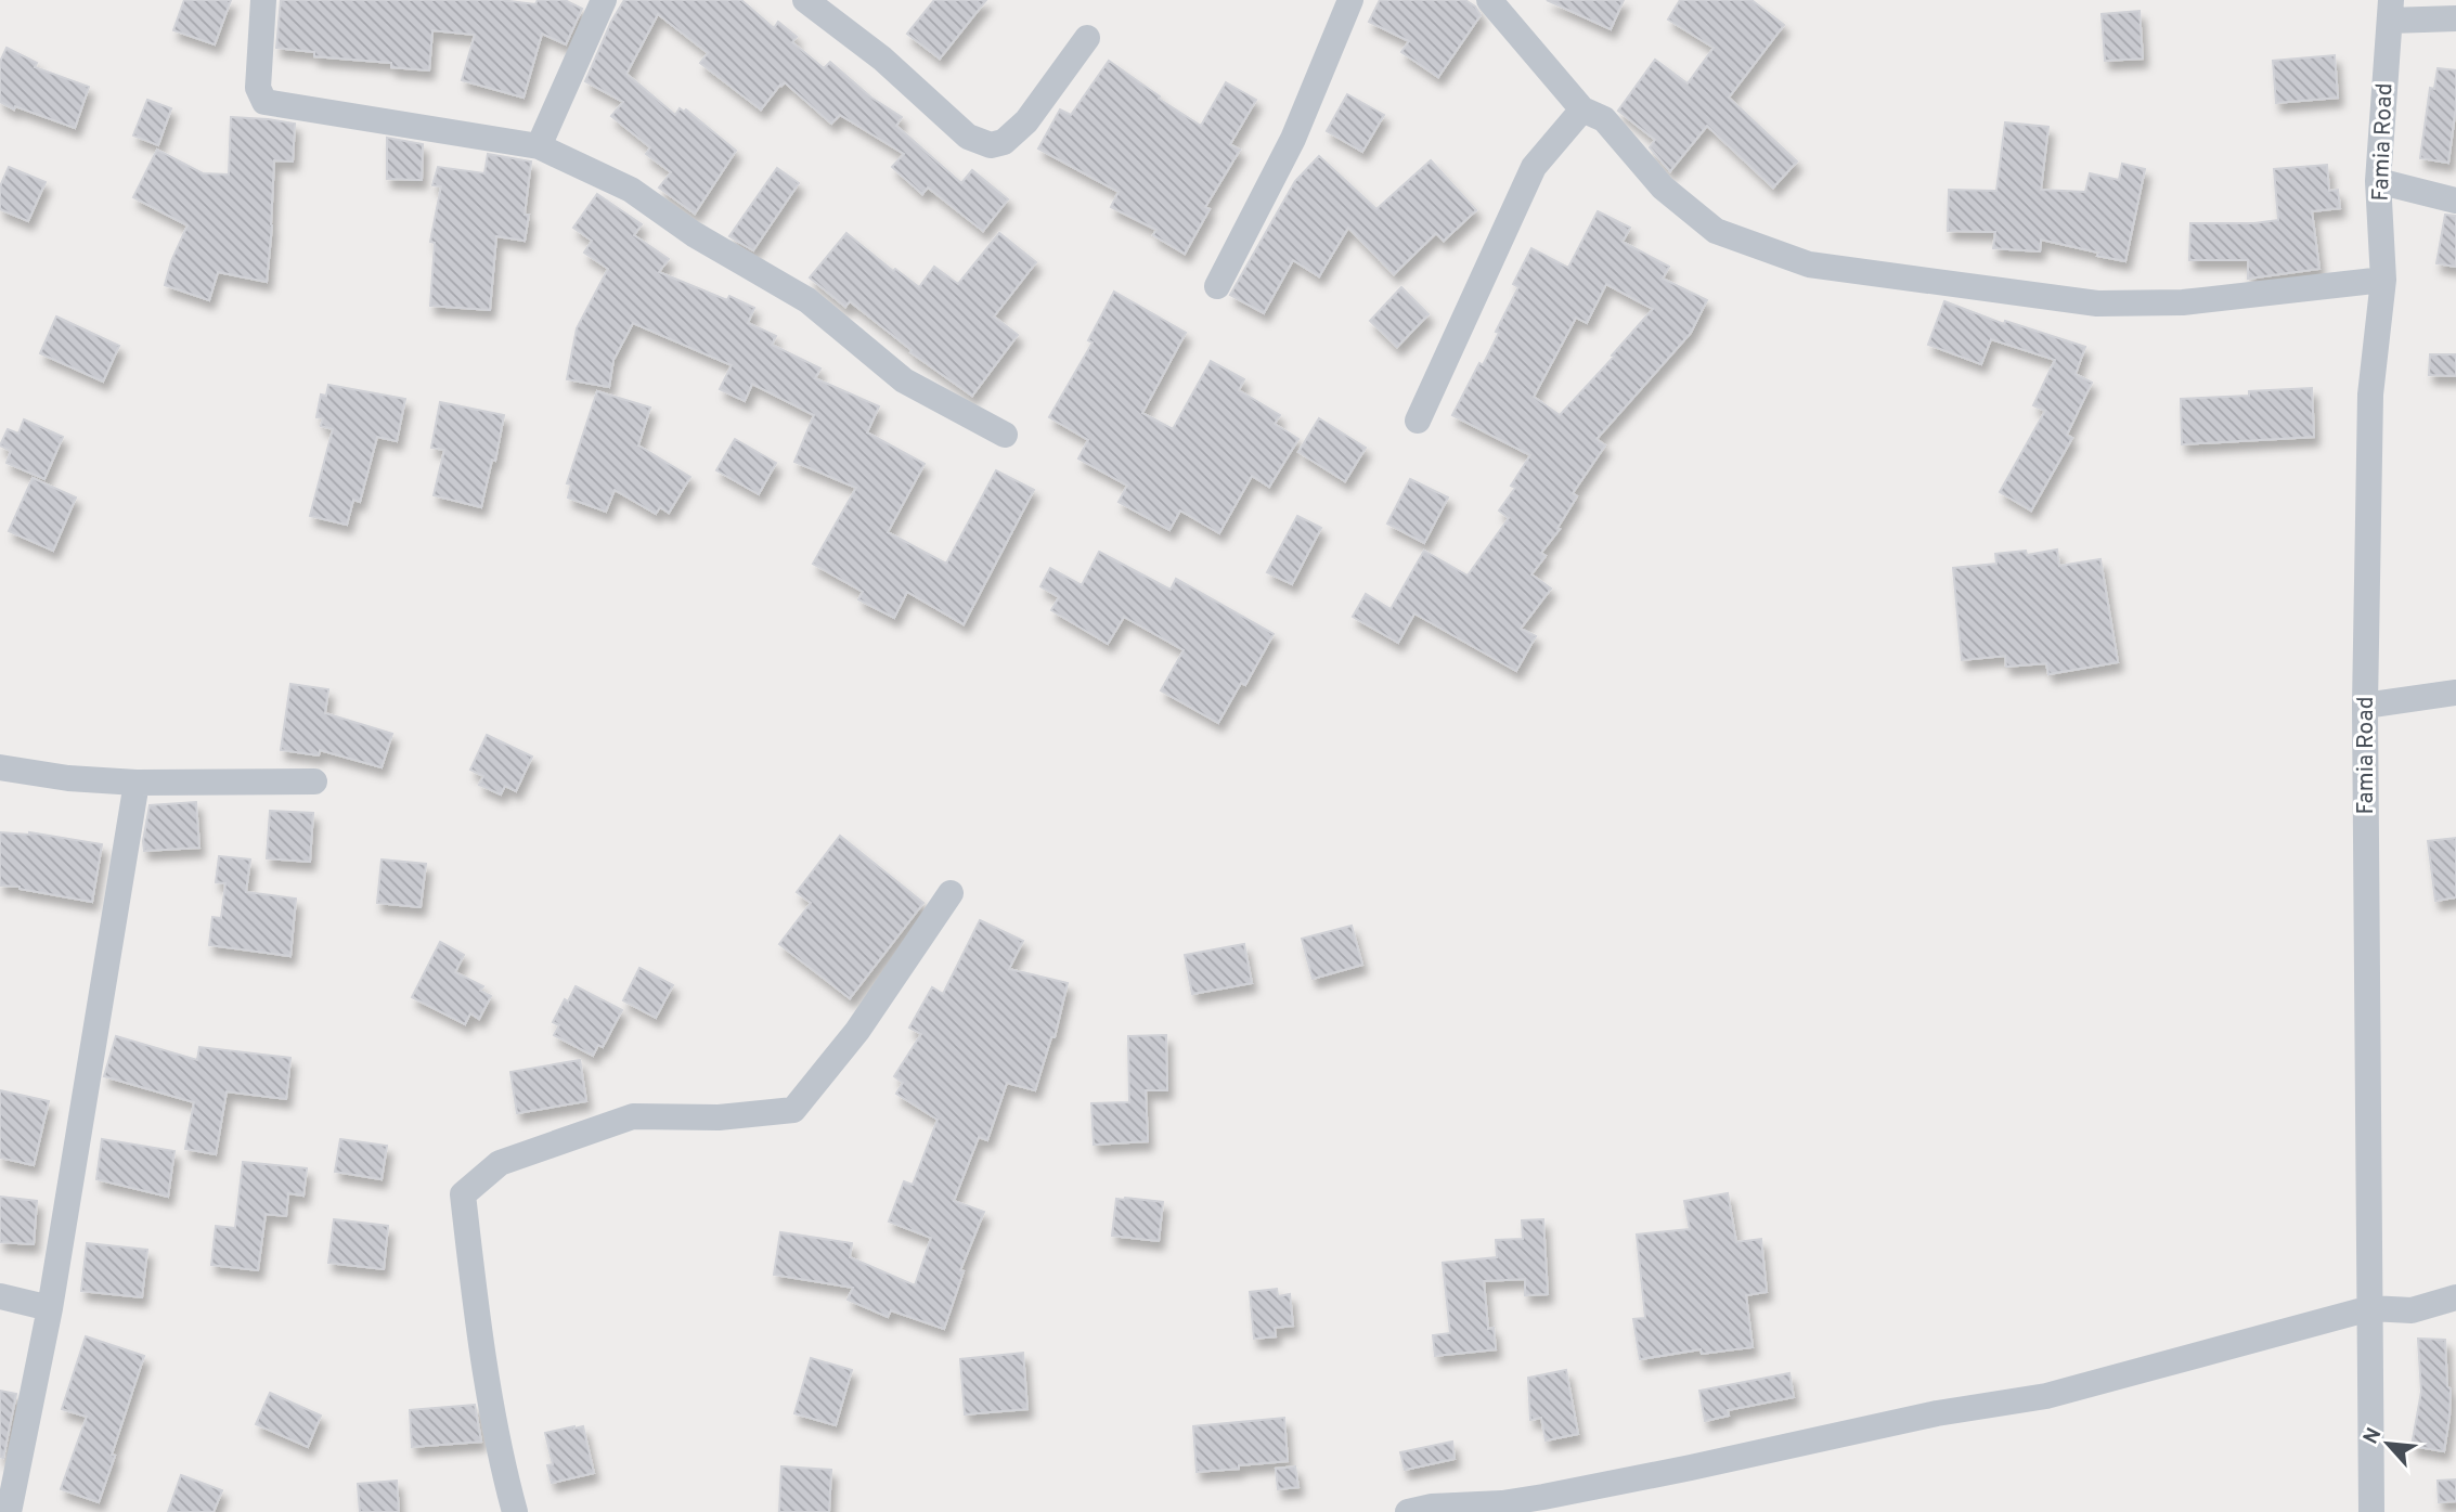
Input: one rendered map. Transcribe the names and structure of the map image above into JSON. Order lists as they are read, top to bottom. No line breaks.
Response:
{"streets":{"street":["Famia Road"]},"north":"top left"}
